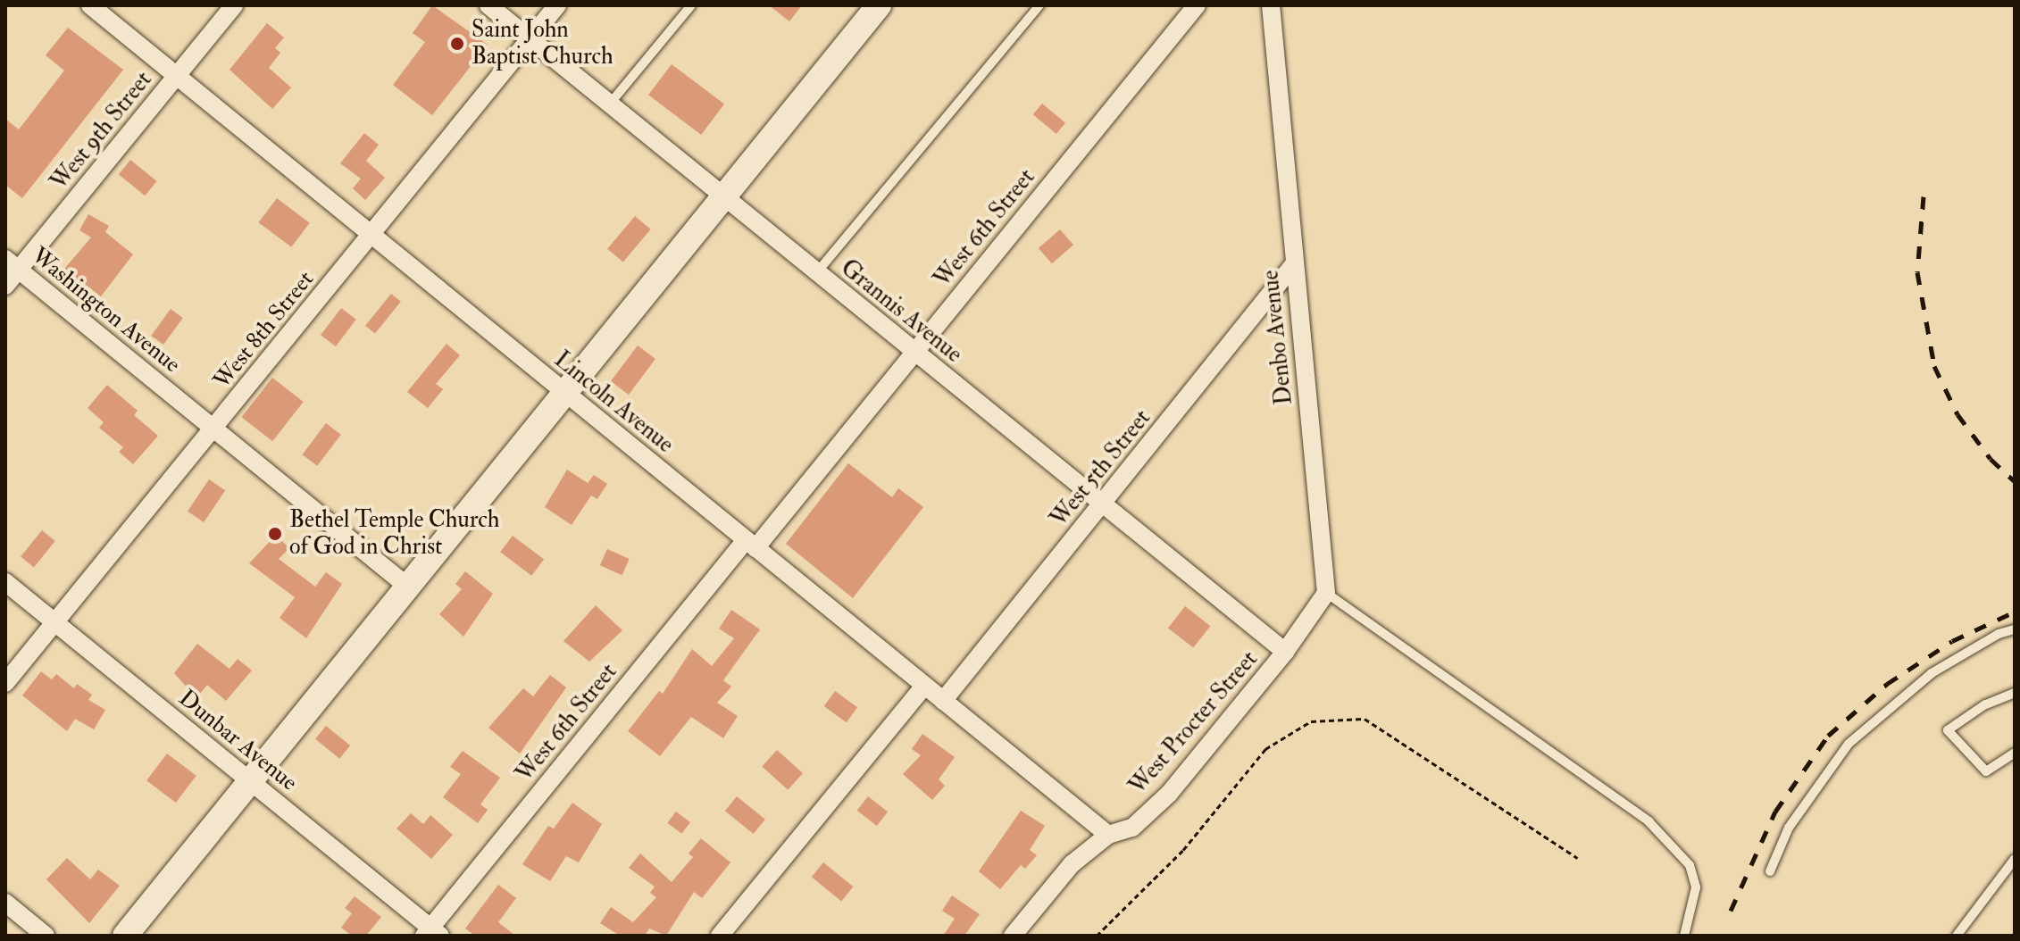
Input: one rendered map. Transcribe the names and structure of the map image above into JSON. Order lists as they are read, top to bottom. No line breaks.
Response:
{"streets":{"street":["West 9th Street","West 6th Street","Washington Avenue","Grannis Avenue","West 8th Street","Denbo Avenue","Lincoln Avenue","West 5th Street","West Procter Street","Dunbar Avenue"]},"crossings":[["West 9th Street","Washington Avenue"],["West 9th Street","Lincoln Avenue"],["West 6th Street","Grannis Avenue"],["West 6th Street","Lincoln Avenue"],["West 6th Street","Dunbar Avenue"],["Washington Avenue","West 8th Street"],["Grannis Avenue","West 8th Street"],["Grannis Avenue","West 5th Street"],["Grannis Avenue","West Procter Street"],["West 8th Street","Lincoln Avenue"],["West 8th Street","Dunbar Avenue"],["Denbo Avenue","West 5th Street"],["Lincoln Avenue","West 5th Street"],["Lincoln Avenue","West Procter Street"]],"places":["Saint John Baptist Church","Bethel Temple Church of God in Christ"]}
